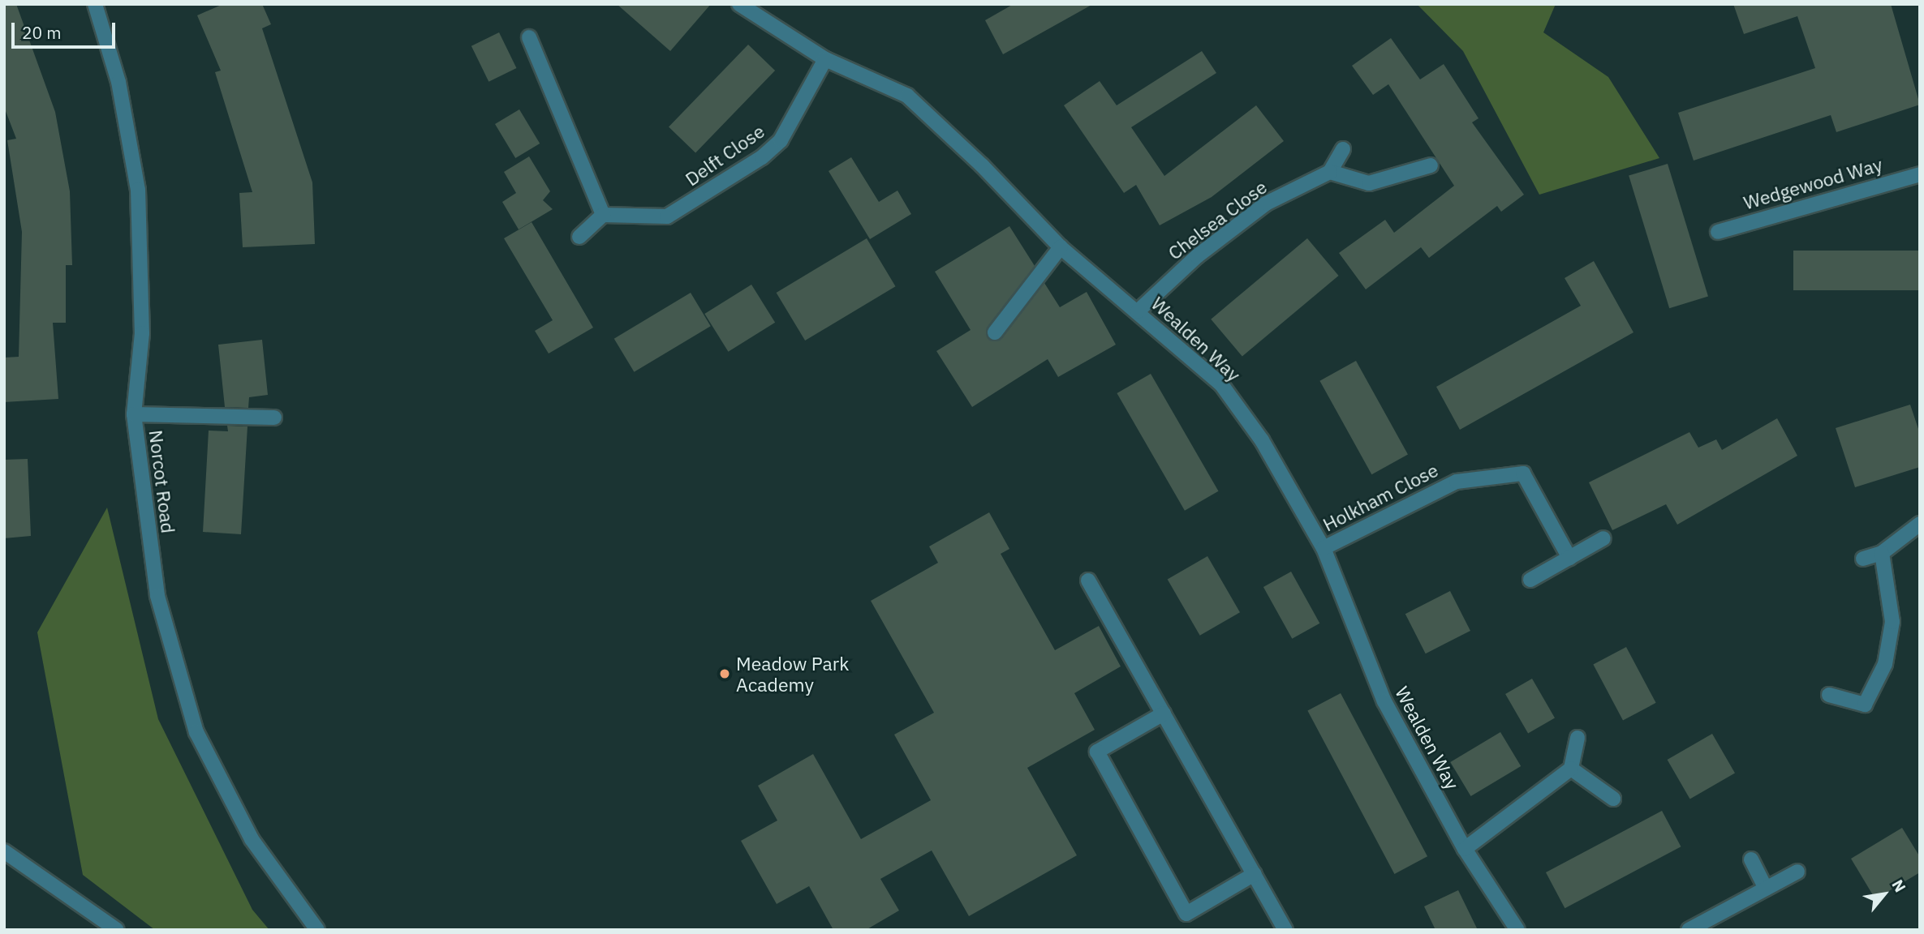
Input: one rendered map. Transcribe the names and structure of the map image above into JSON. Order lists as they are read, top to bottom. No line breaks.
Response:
{"streets":{"street":["Delft Close","Wedgewood Way","Chelsea Close","Wealden Way","Norcot Road","Holkham Close"]},"crossings":[["Delft Close","Wealden Way"],["Chelsea Close","Wealden Way"],["Wealden Way","Holkham Close"]],"places":["Meadow Park Academy"],"scale_bar":"20 m","north":"top right"}
